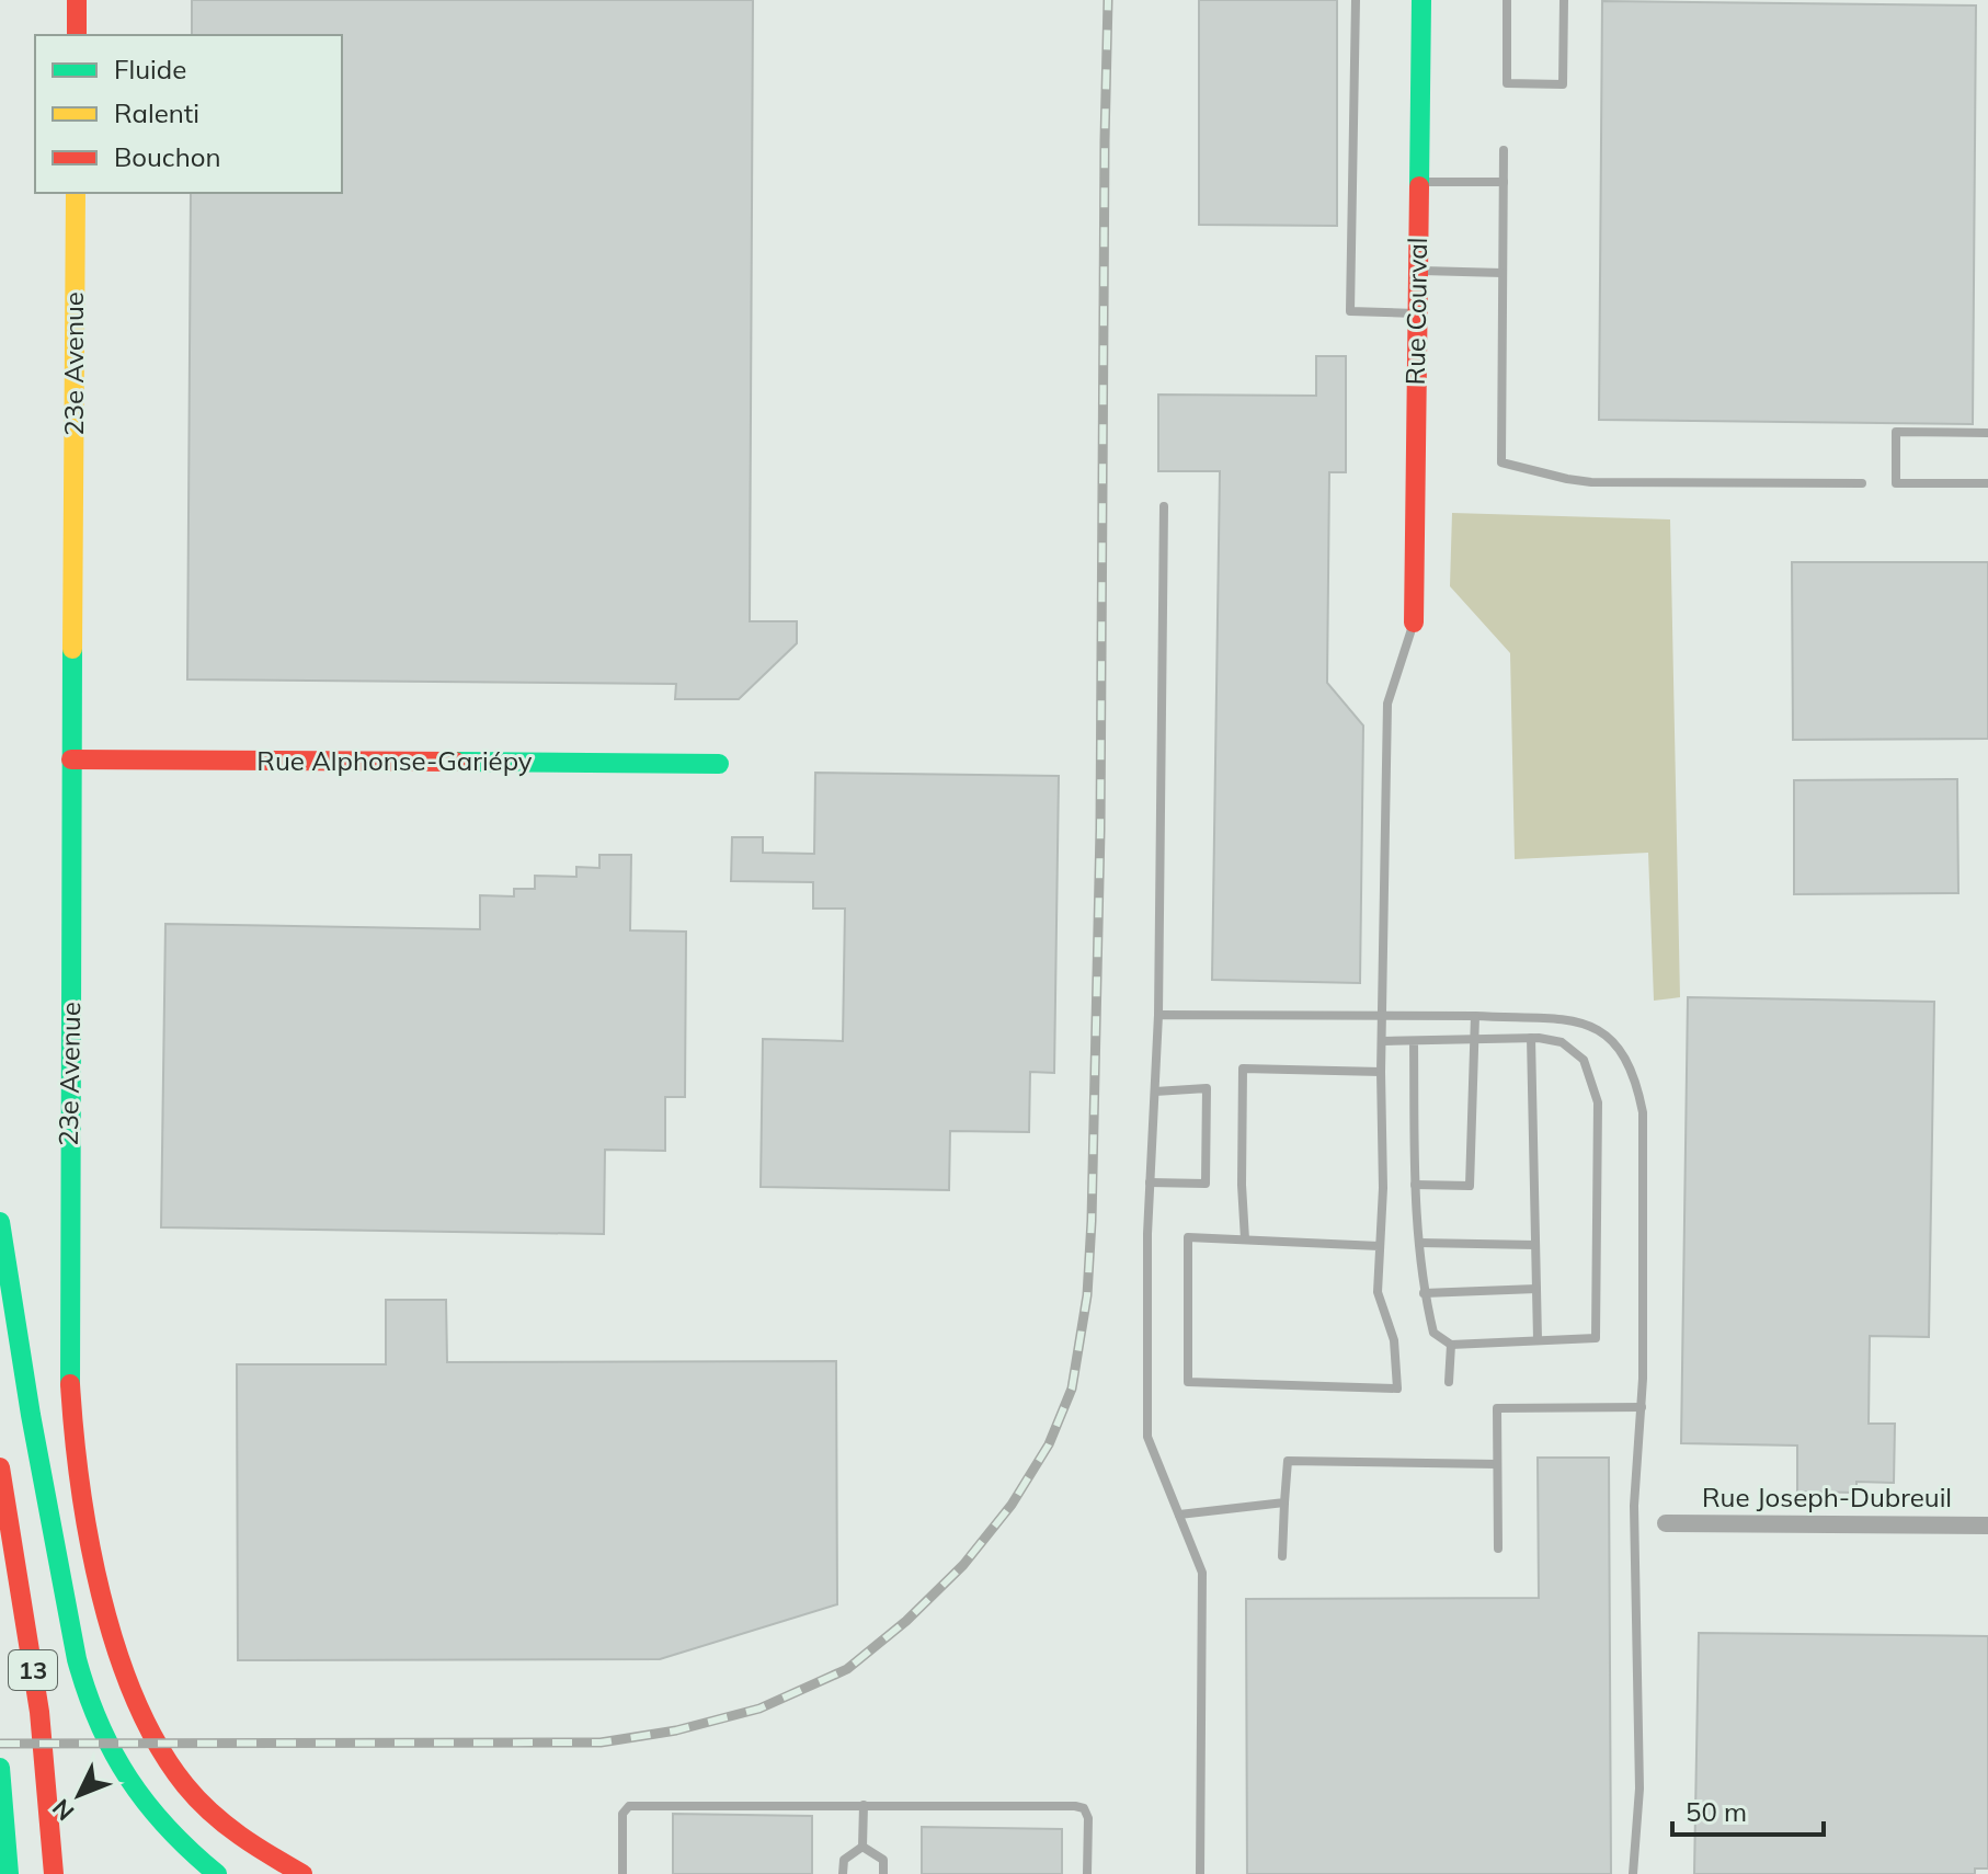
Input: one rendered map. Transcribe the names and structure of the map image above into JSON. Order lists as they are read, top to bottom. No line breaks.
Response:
{"streets":{"main road":["Rue Courval","23e Avenue","Rue Alphonse-Gariépy","13"],"street":["Rue Joseph-Dubreuil"]},"crossings":[["23e Avenue","Rue Alphonse-Gariépy"]],"legend":["Fluide","Ralenti","Bouchon"],"scale_bar":"50 m","north":"bottom left"}
